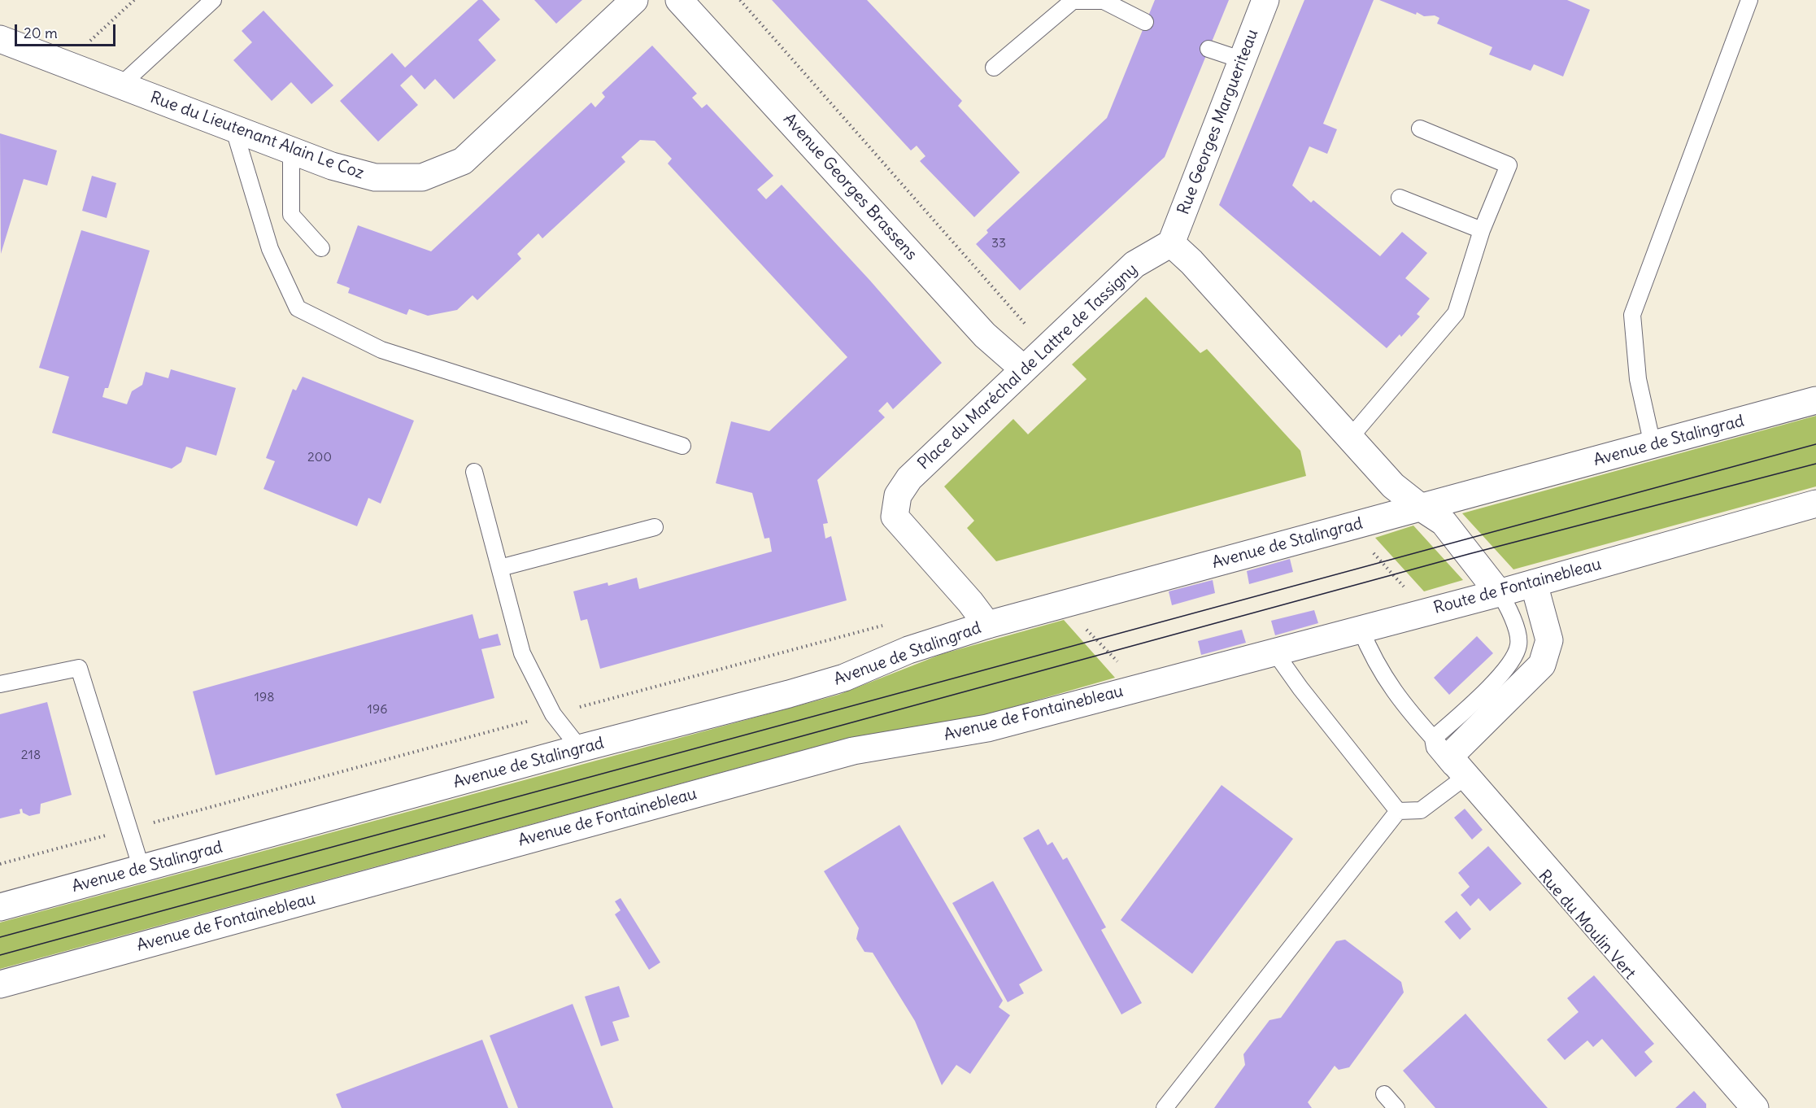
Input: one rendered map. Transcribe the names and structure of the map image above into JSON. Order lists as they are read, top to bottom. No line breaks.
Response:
{"streets":{"main road":["Rue Georges Margueriteau","Rue du Lieutenant Alain Le Coz","Avenue Georges Brassens","Place du Maréchal de Lattre de Tassigny","Avenue de Stalingrad","Route de Fontainebleau","Avenue de Fontainebleau","Rue du Moulin Vert"]},"crossings":[["Rue Georges Margueriteau","Place du Maréchal de Lattre de Tassigny"],["Avenue Georges Brassens","Place du Maréchal de Lattre de Tassigny"],["Place du Maréchal de Lattre de Tassigny","Avenue de Stalingrad"],["Route de Fontainebleau","Avenue de Fontainebleau"],["Route de Fontainebleau","Rue du Moulin Vert"]],"house_numbers":["33","200","198","196","218"],"scale_bar":"20 m"}
